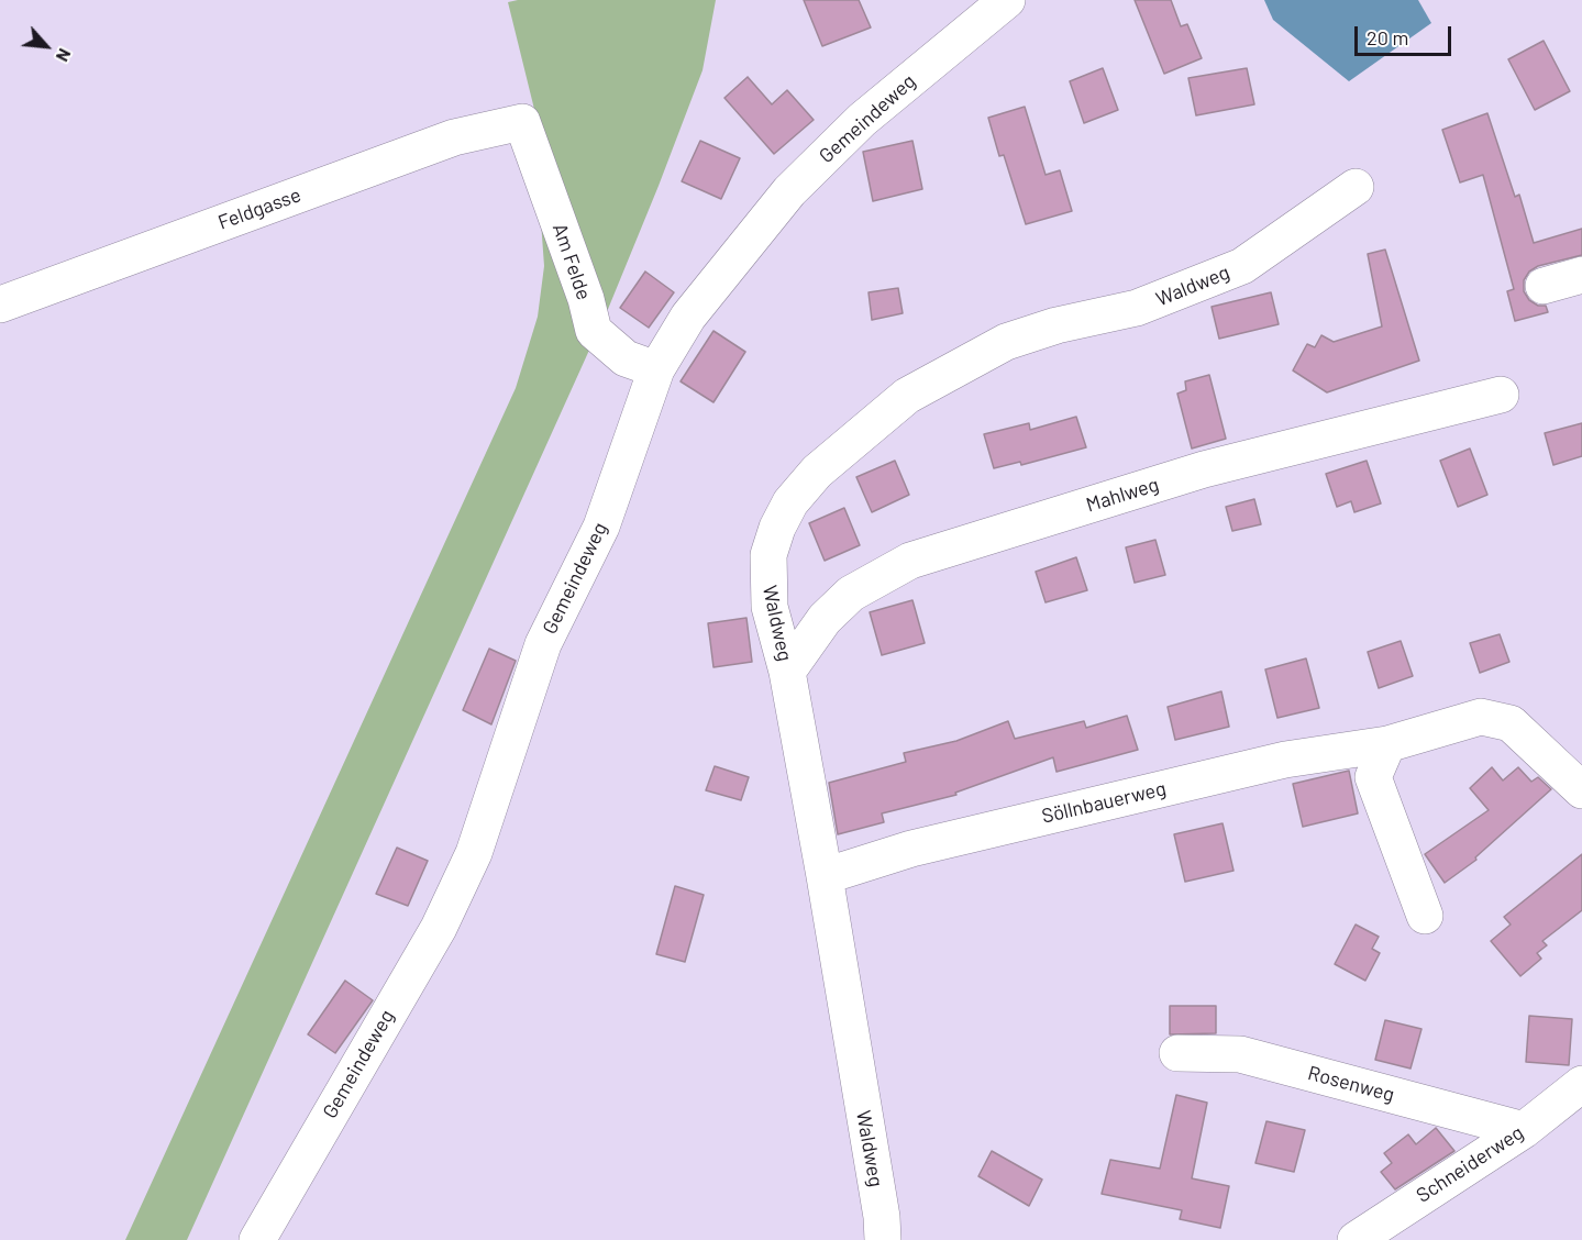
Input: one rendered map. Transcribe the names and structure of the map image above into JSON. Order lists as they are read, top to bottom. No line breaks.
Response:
{"streets":{"street":["Gemeindeweg","Feldgasse","Am Felde","Waldweg","Mahlweg","Söllnbauerweg","Rosenweg","Schneiderweg"]},"crossings":[["Gemeindeweg","Am Felde"],["Feldgasse","Am Felde"],["Waldweg","Mahlweg"],["Waldweg","Söllnbauerweg"],["Rosenweg","Schneiderweg"]],"scale_bar":"20 m","north":"bottom right"}
